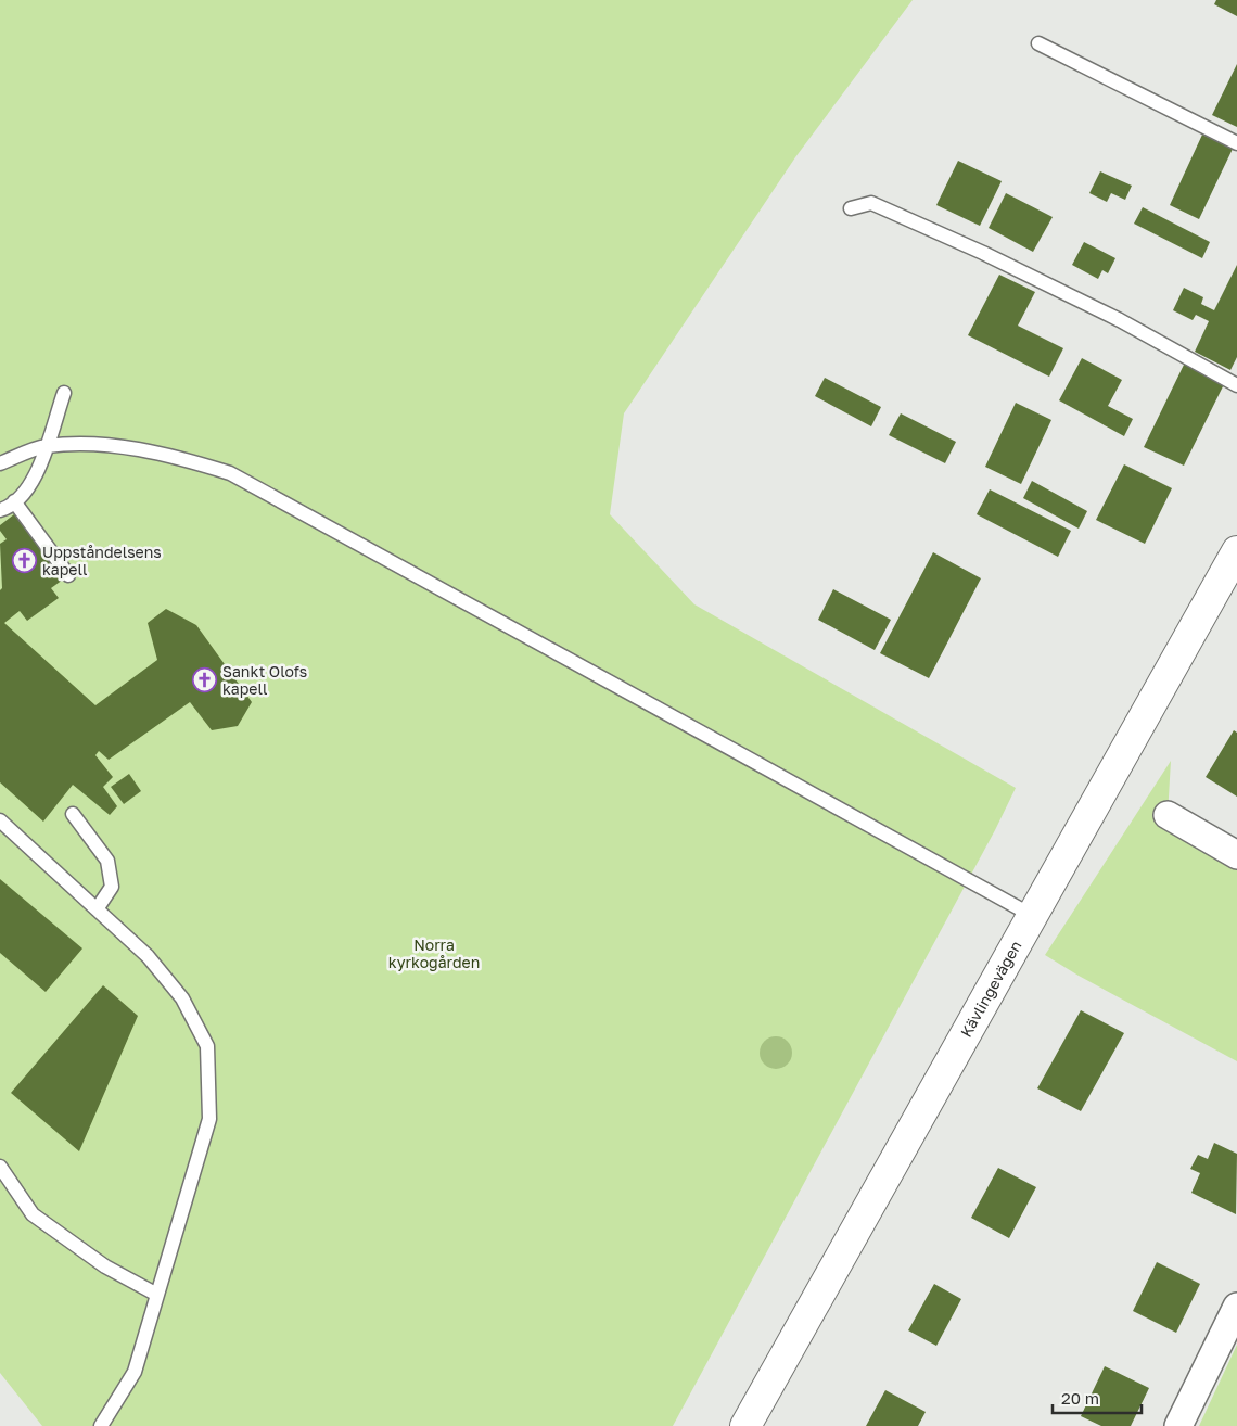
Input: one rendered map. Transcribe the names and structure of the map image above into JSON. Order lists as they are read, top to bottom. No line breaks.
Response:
{"streets":{"main road":["Kävlingevägen"]},"parks":["Norra kyrkogården"],"places":{"church":["Uppståndelsens kapell","Sankt Olofs kapell"]},"scale_bar":"20 m"}
